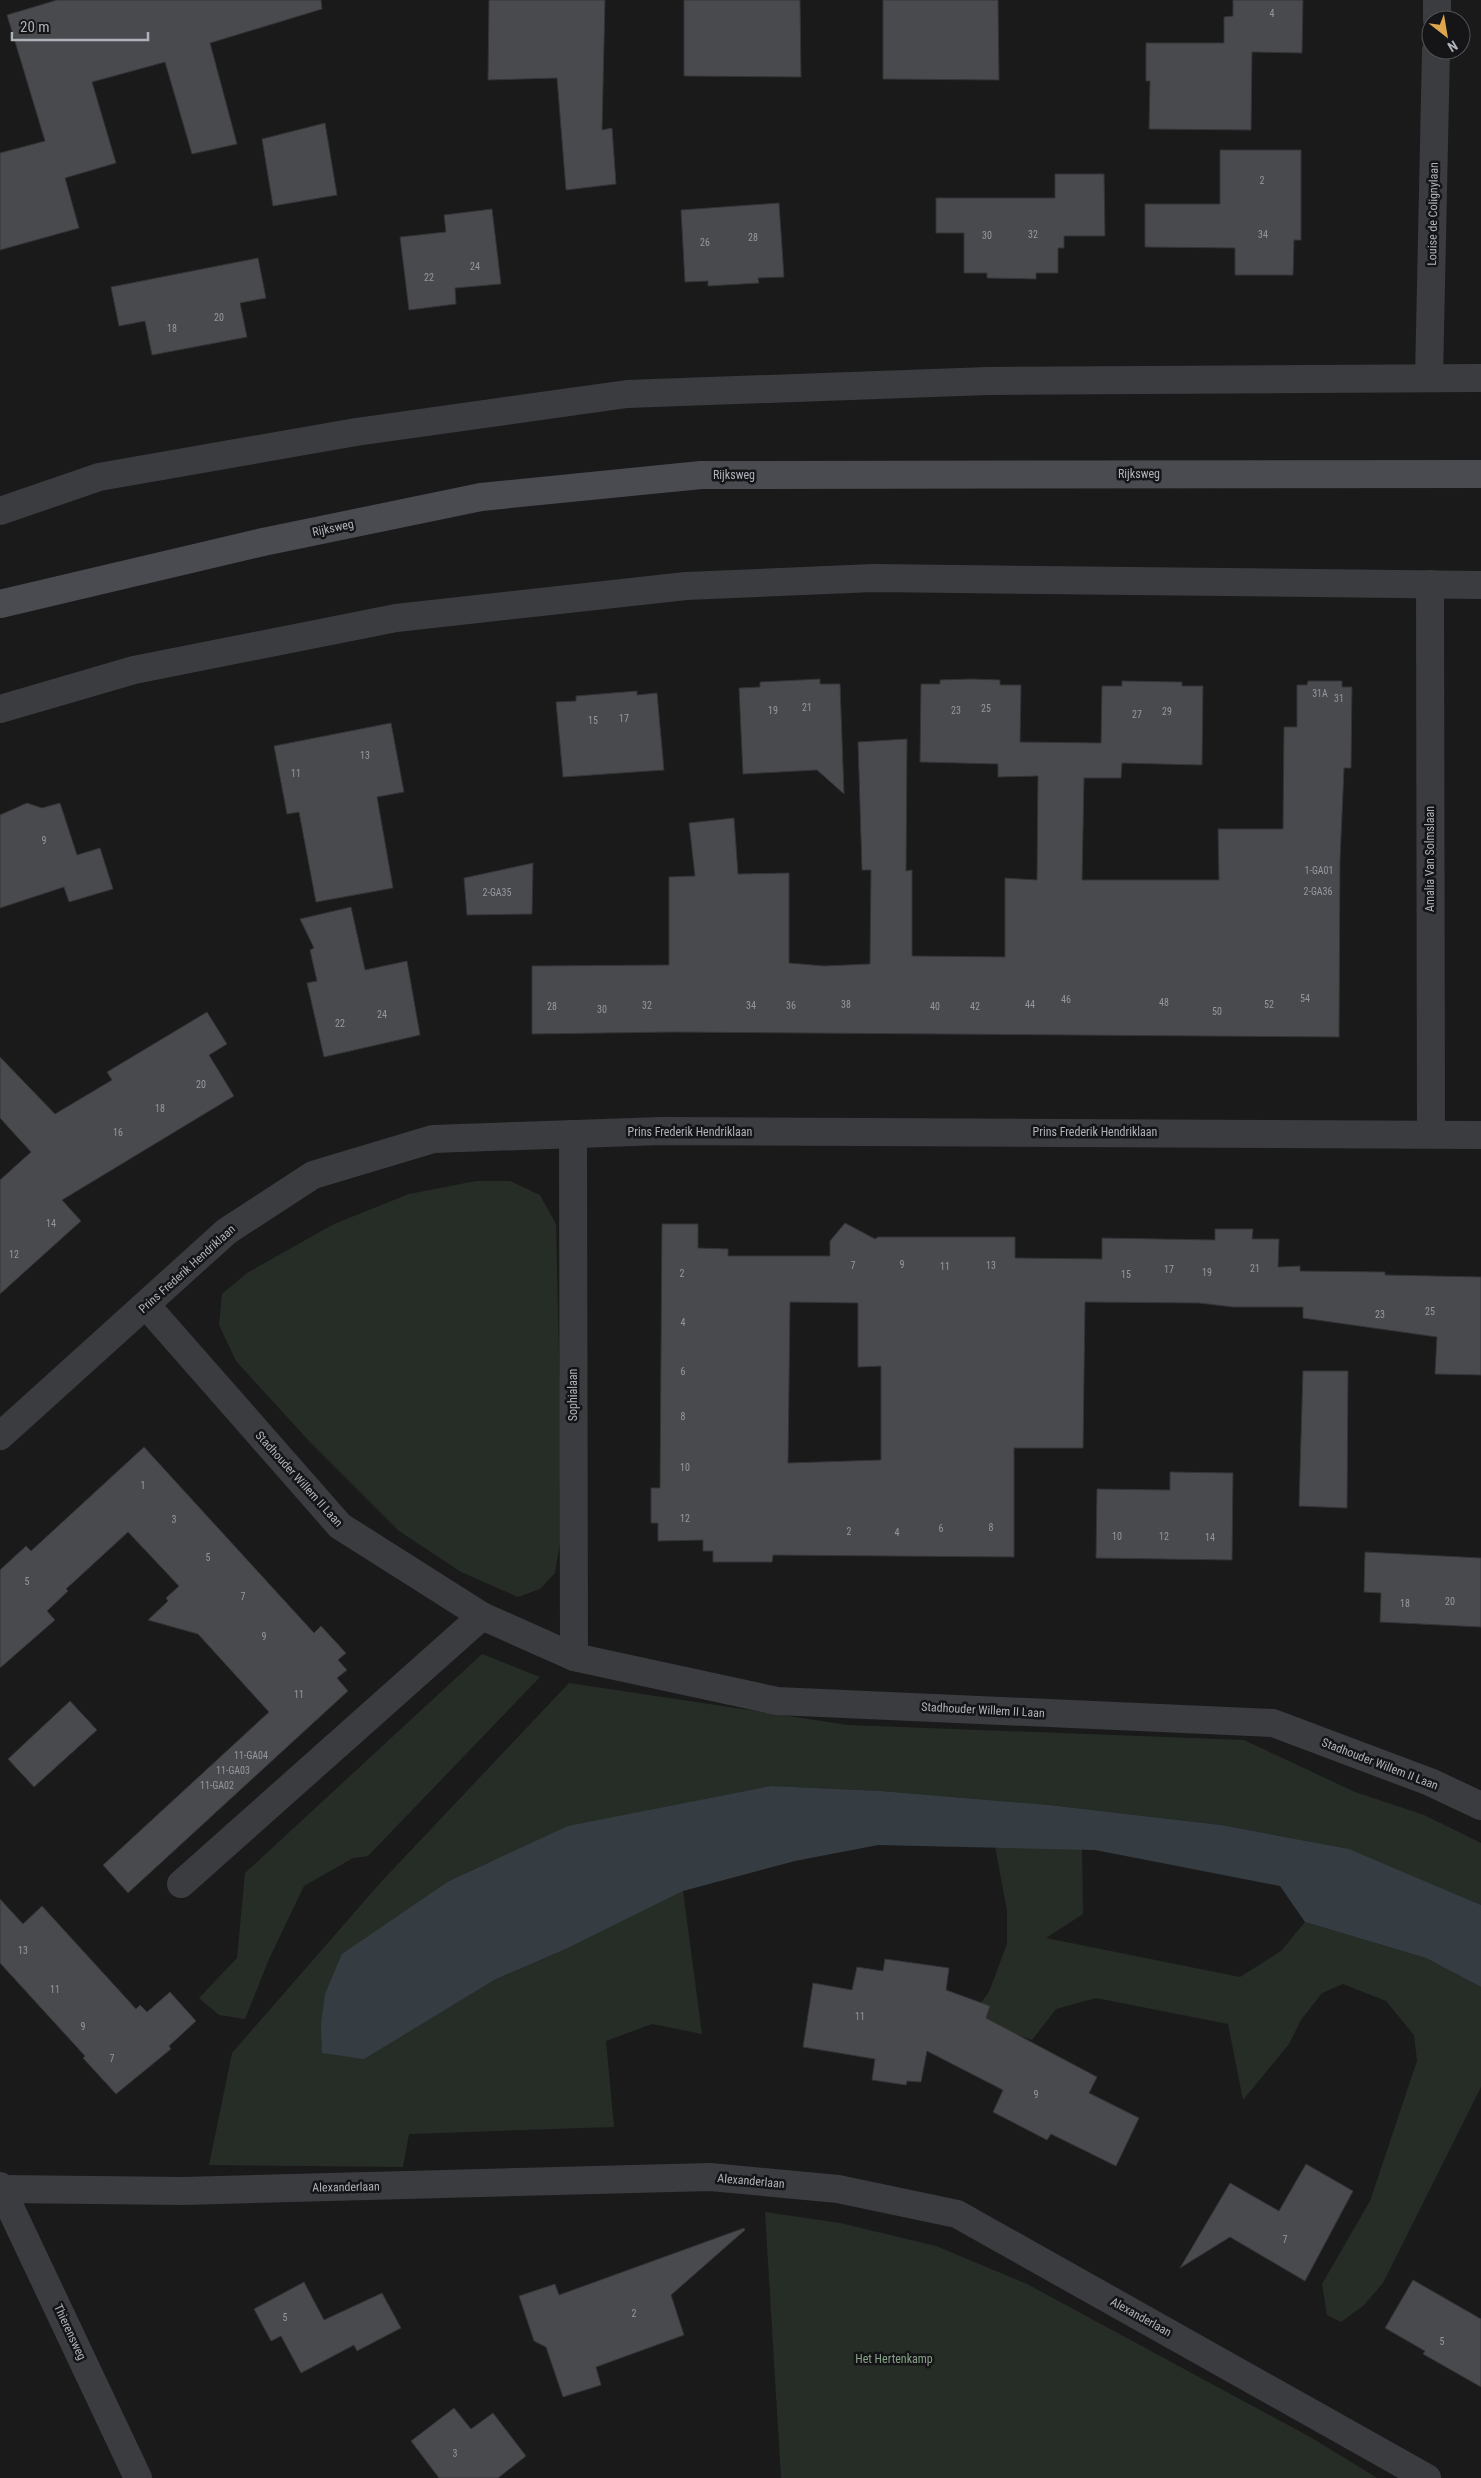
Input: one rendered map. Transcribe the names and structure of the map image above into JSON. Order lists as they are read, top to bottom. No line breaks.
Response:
{"streets":{"main road":["Rijksweg"],"street":["Louise de Colignylaan","Amalia Van Solmslaan","Prins Frederik Hendriklaan","Sophialaan","Stadhouder Willem II Laan","Alexanderlaan","Thierensweg"]},"crossings":[["Amalia Van Solmslaan","Prins Frederik Hendriklaan"],["Prins Frederik Hendriklaan","Sophialaan"],["Prins Frederik Hendriklaan","Stadhouder Willem II Laan"],["Sophialaan","Stadhouder Willem II Laan"],["Alexanderlaan","Thierensweg"]],"parks":["Het Hertenkamp"],"house_numbers":["4","2","32","34","30","28","26","24","22","20","18","31A","31","21","25","19","23","29","27","17","15","13","11","9","1-GA01","2-GA36","2-GA35","54","46","48","38","44","52","32","34","36","28","40","42","30","50","24","22","20","18","16","14","12","9","7","13","11","21","17","19","2","15","25","23","4","6","8","10","1","12","3","8","6","2","4","10","12","14","5","5","7","20","18","9","11","11-GA04","11-GA03","11-GA02","13","11","11","9","7","9","7","2","5","5","3"],"scale_bar":"20 m","north":"bottom right"}
